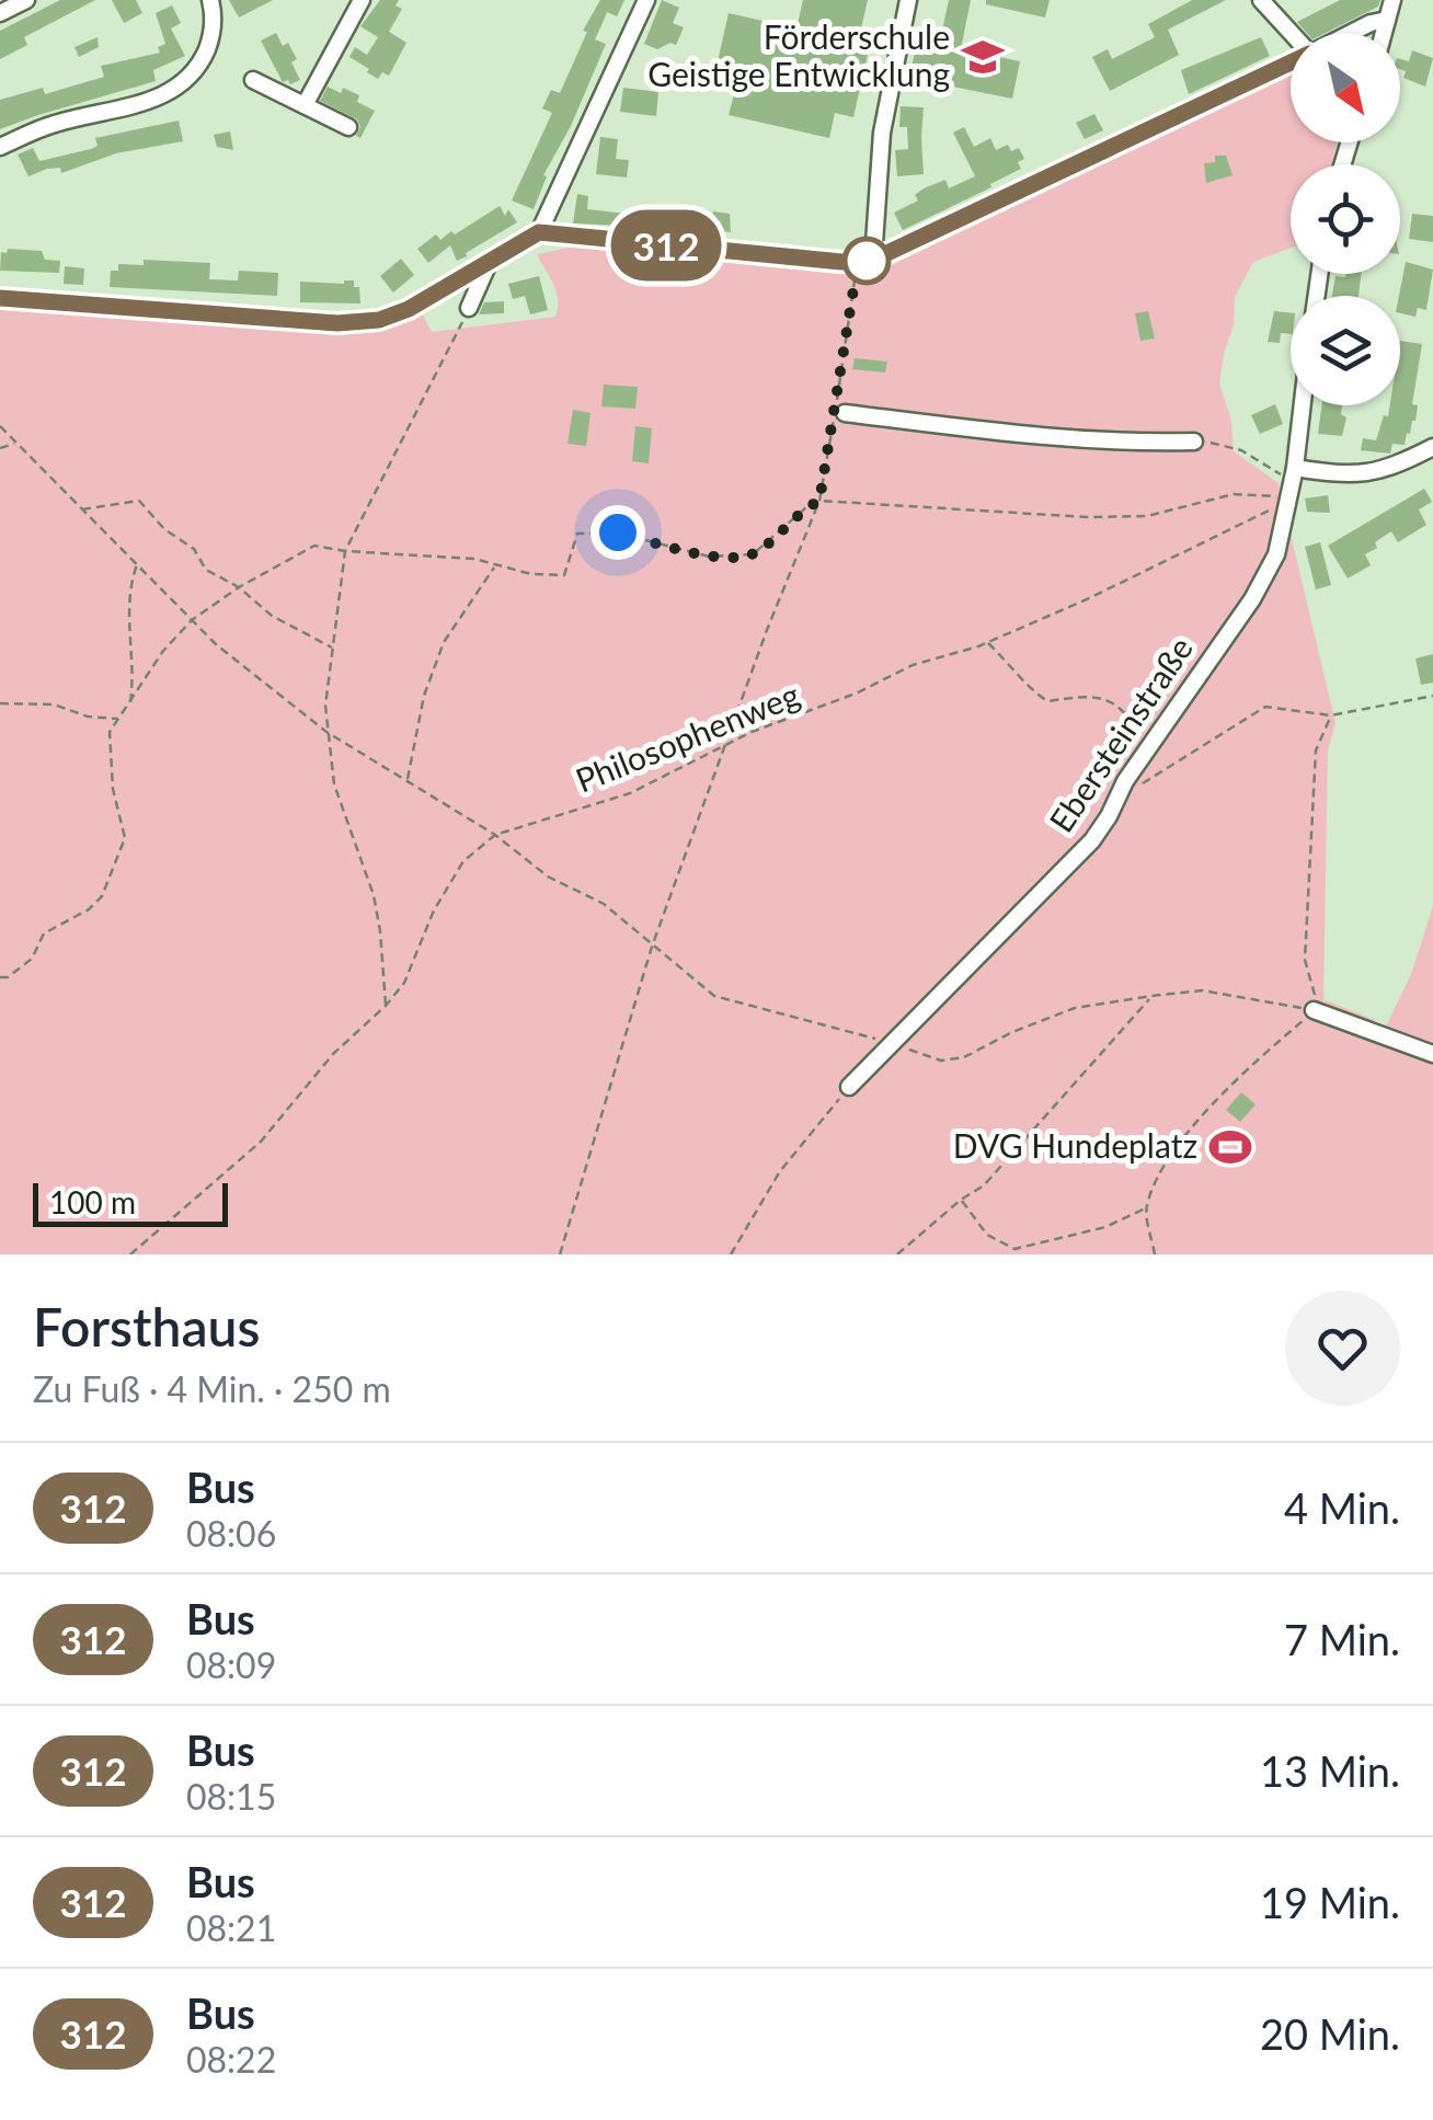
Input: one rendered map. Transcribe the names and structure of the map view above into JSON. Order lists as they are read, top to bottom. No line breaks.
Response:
{"streets":{"street":["Ebersteinstraße"],"path":["Philosophenweg"]},"crossings":[["Ebersteinstraße","Philosophenweg"]],"places":{"school or university":["Förderschule Geistige Entwicklung"],"sports":["DVG Hundeplatz"]},"lines":["bus line 312"],"scale_bar":"100 m","north":"bottom right","page":{"on_map":"312","scale":"100 m","heading":["Forsthaus","Zu Fuß · 4 Min. · 250 m"],"list":[{"mark":"312","name":"Bus","note":"08:06","value":"4 Min."},{"mark":"312","name":"Bus","note":"08:09","value":"7 Min."},{"mark":"312","name":"Bus","note":"08:15","value":"13 Min."},{"mark":"312","name":"Bus","note":"08:21","value":"19 Min."},{"mark":"312","name":"Bus","note":"08:22","value":"20 Min."}]}}
